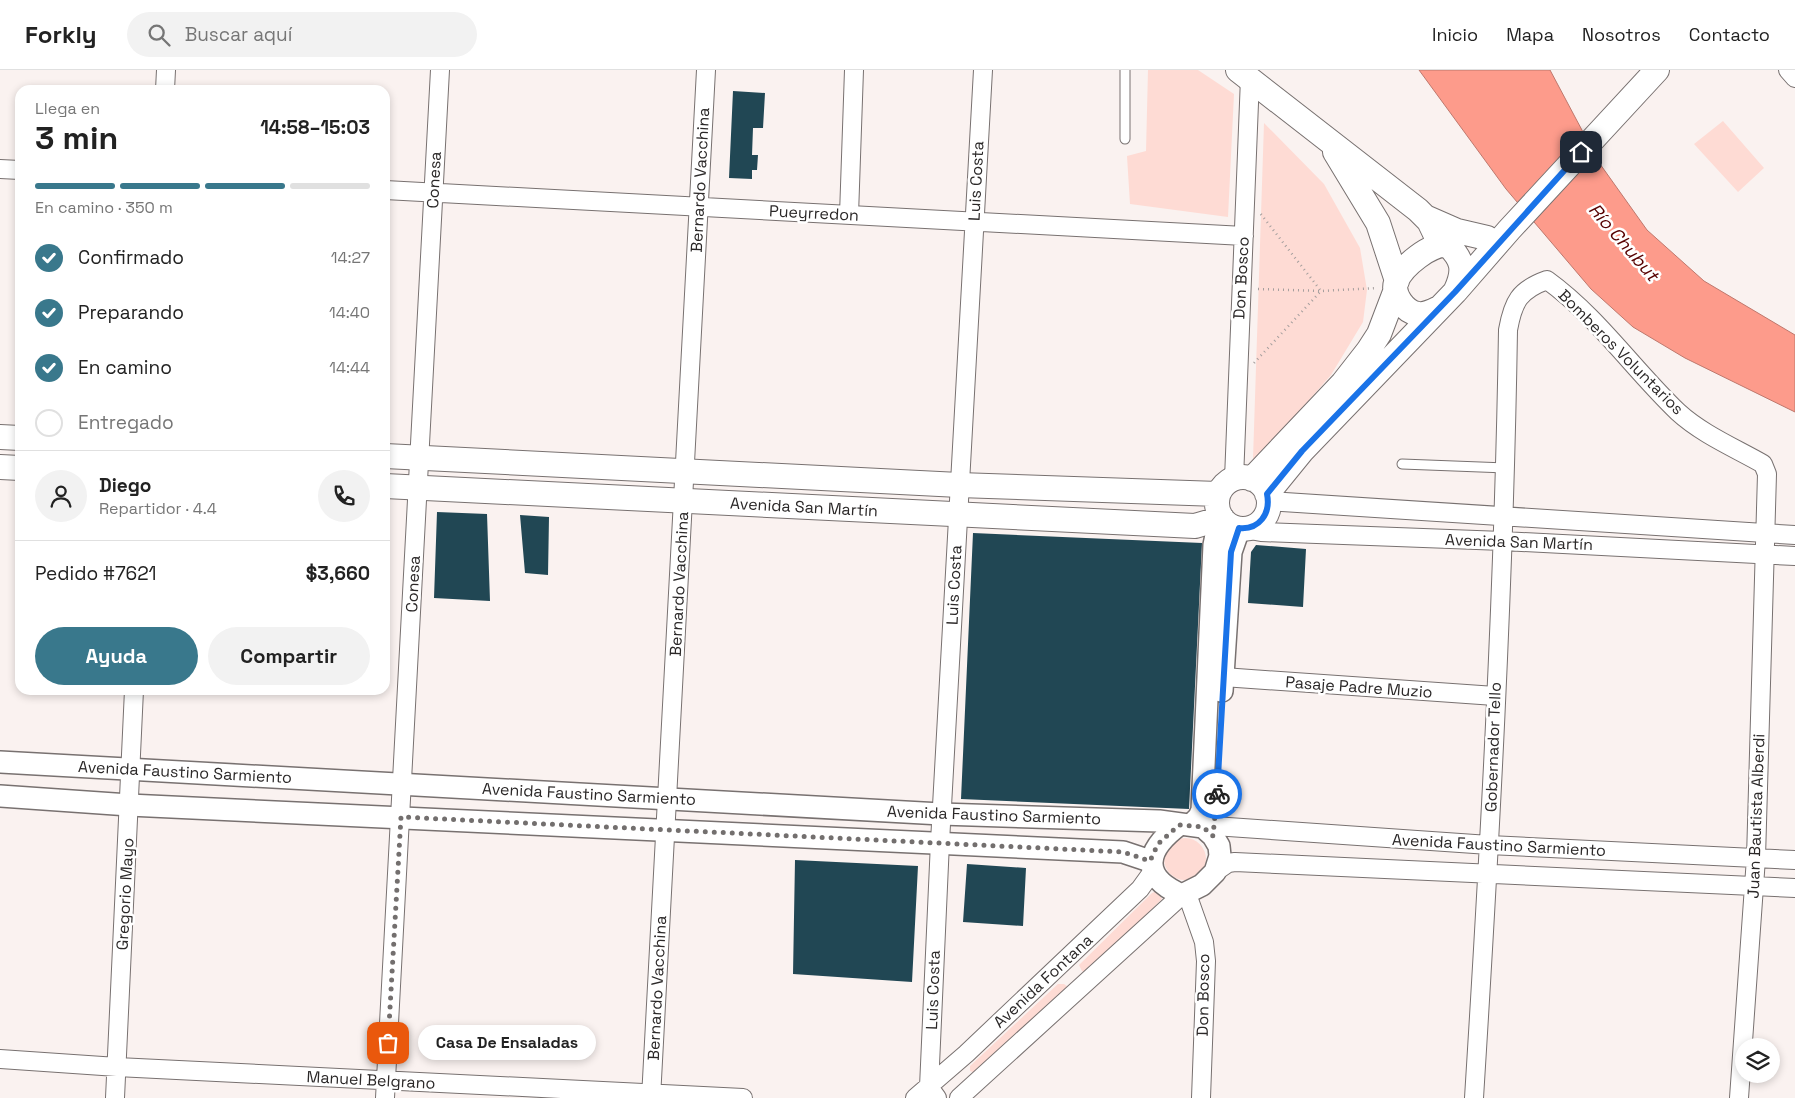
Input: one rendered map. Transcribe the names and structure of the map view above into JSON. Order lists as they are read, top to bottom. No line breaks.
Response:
{"streets":{"main road":["Avenida San Martín"],"street":["Conesa","Bernardo Vacchina","Luis Costa","Pueyrredon","Don Bosco","Bomberos Voluntarios","Pasaje Padre Muzio","Gobernador Tello","Avenida Faustino Sarmiento","Juan Bautista Alberdi","Gregorio Mayo","Avenida Fontana","Manuel Belgrano"]},"crossings":[["Conesa","Pueyrredon"],["Conesa","Avenida San Martín"],["Conesa","Avenida Faustino Sarmiento"],["Conesa","Manuel Belgrano"],["Bernardo Vacchina","Pueyrredon"],["Bernardo Vacchina","Avenida San Martín"],["Bernardo Vacchina","Avenida Faustino Sarmiento"],["Bernardo Vacchina","Manuel Belgrano"],["Luis Costa","Pueyrredon"],["Luis Costa","Avenida San Martín"],["Luis Costa","Avenida Faustino Sarmiento"],["Luis Costa","Avenida Fontana"],["Pueyrredon","Don Bosco"],["Don Bosco","Avenida San Martín"],["Don Bosco","Avenida Faustino Sarmiento"],["Don Bosco","Avenida Fontana"],["Bomberos Voluntarios","Gobernador Tello"],["Bomberos Voluntarios","Juan Bautista Alberdi"],["Avenida San Martín","Gobernador Tello"],["Avenida San Martín","Juan Bautista Alberdi"],["Pasaje Padre Muzio","Gobernador Tello"],["Gobernador Tello","Avenida Faustino Sarmiento"],["Avenida Faustino Sarmiento","Juan Bautista Alberdi"],["Avenida Faustino Sarmiento","Gregorio Mayo"],["Avenida Faustino Sarmiento","Avenida Fontana"],["Gregorio Mayo","Manuel Belgrano"]],"water":["Río Chubut"],"places":["Casa De Ensaladas"],"page":{"header":"Forkly","search":"Buscar aquí","nav":["Inicio","Mapa","Nosotros","Contacto"],"heading":["3 min","Llega en","14:58–15:03"],"panel":["Diego","Repartidor · 4.4","Pedido #7621","$3,660"],"bar":"En camino · 350 m","list":[["Confirmado","14:27"],["Preparando","14:40"],["En camino","14:44"],"Entregado"],"buttons":["Ayuda","Compartir"],"bubble":"Casa De Ensaladas"}}
